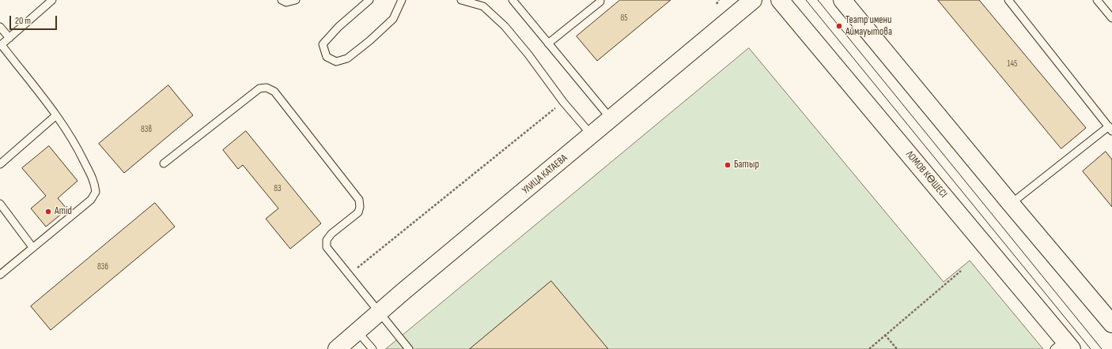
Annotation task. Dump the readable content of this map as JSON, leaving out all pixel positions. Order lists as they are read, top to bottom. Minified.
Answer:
{"streets":{"main road":["УЛИЦА КАТАЕВА","ЛОМОВ КӨШЕСІ"]},"places":["Театр имени Аймауытова","Батыр","Amid"],"house_numbers":["85","145","83в","83","83б"],"scale_bar":"20 m"}
